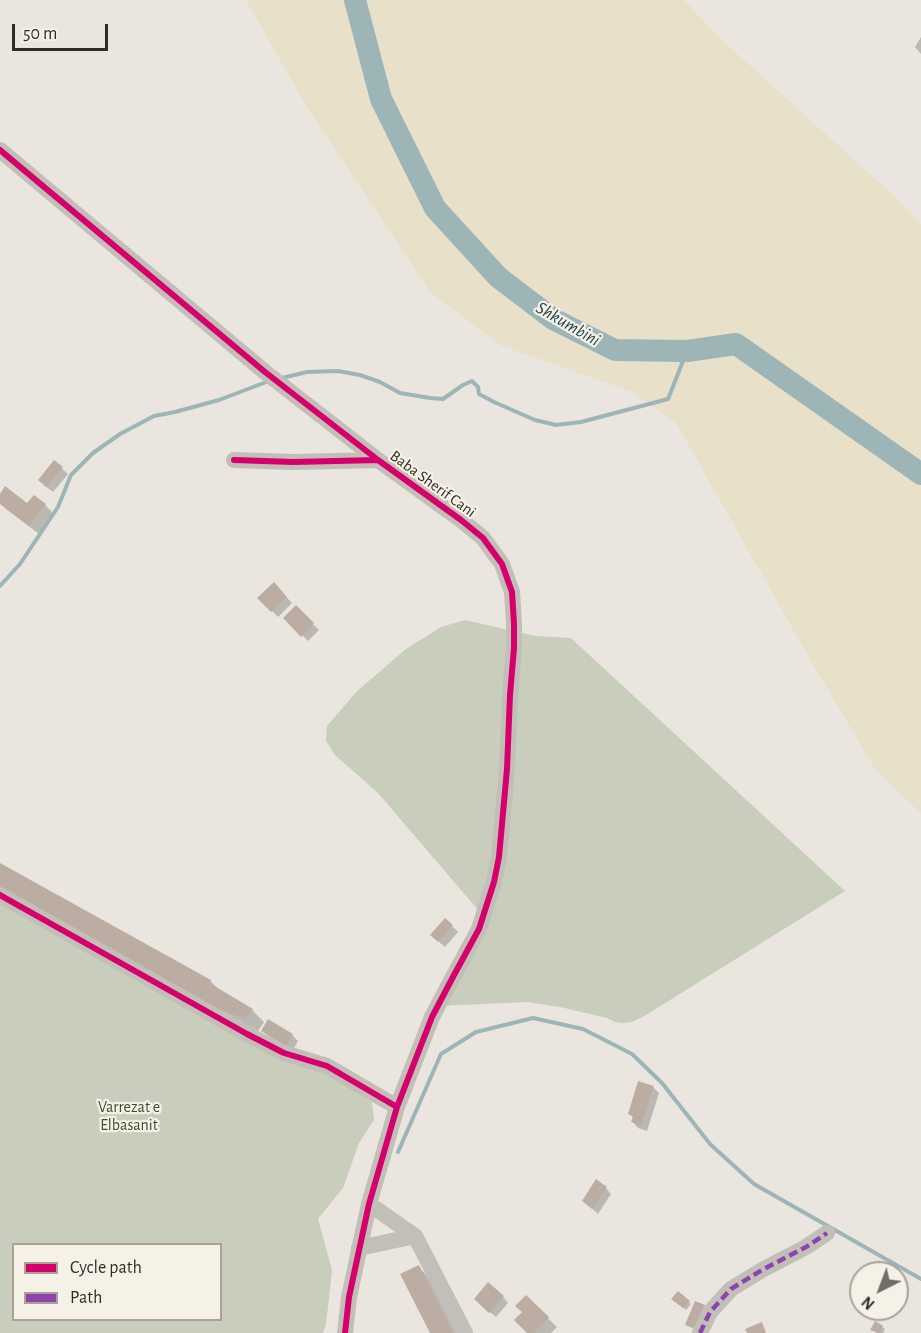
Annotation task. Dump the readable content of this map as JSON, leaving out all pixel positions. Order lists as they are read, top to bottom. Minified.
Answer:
{"streets":{"street":["Baba Sherif Cani"]},"water":["Shkumbini"],"parks":["Varrezat e Elbasanit"],"legend":["Cycle path","Path"],"scale_bar":"50 m","north":"bottom left"}
